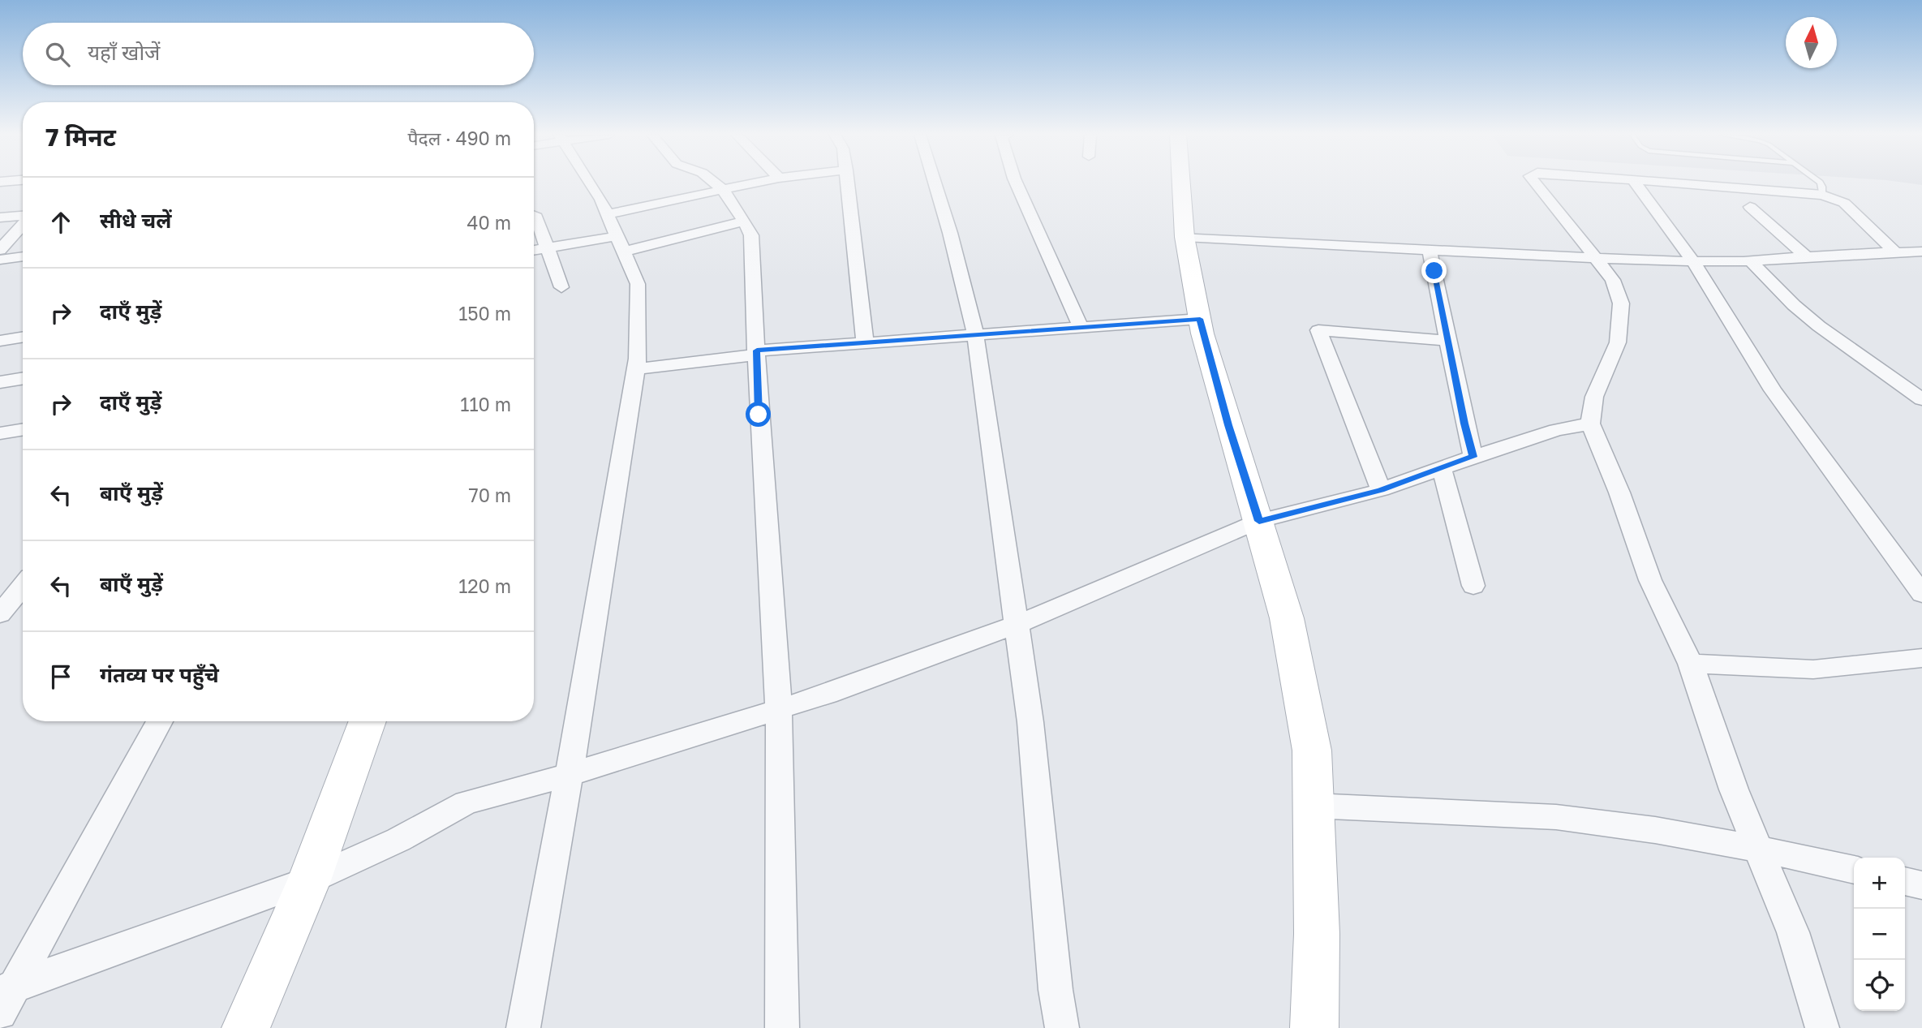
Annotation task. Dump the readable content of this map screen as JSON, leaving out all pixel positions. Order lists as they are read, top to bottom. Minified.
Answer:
{"north":"top","page":{"search":"यहाँ खोजें","heading":["7 मिनट","पैदल · 490 m"],"list":[["सीधे चलें","40 m"],["दाएँ मुड़ें","150 m"],["दाएँ मुड़ें","110 m"],["बाएँ मुड़ें","70 m"],["बाएँ मुड़ें","120 m"],"गंतव्य पर पहुँचे"],"map_buttons":["+","−"]}}
